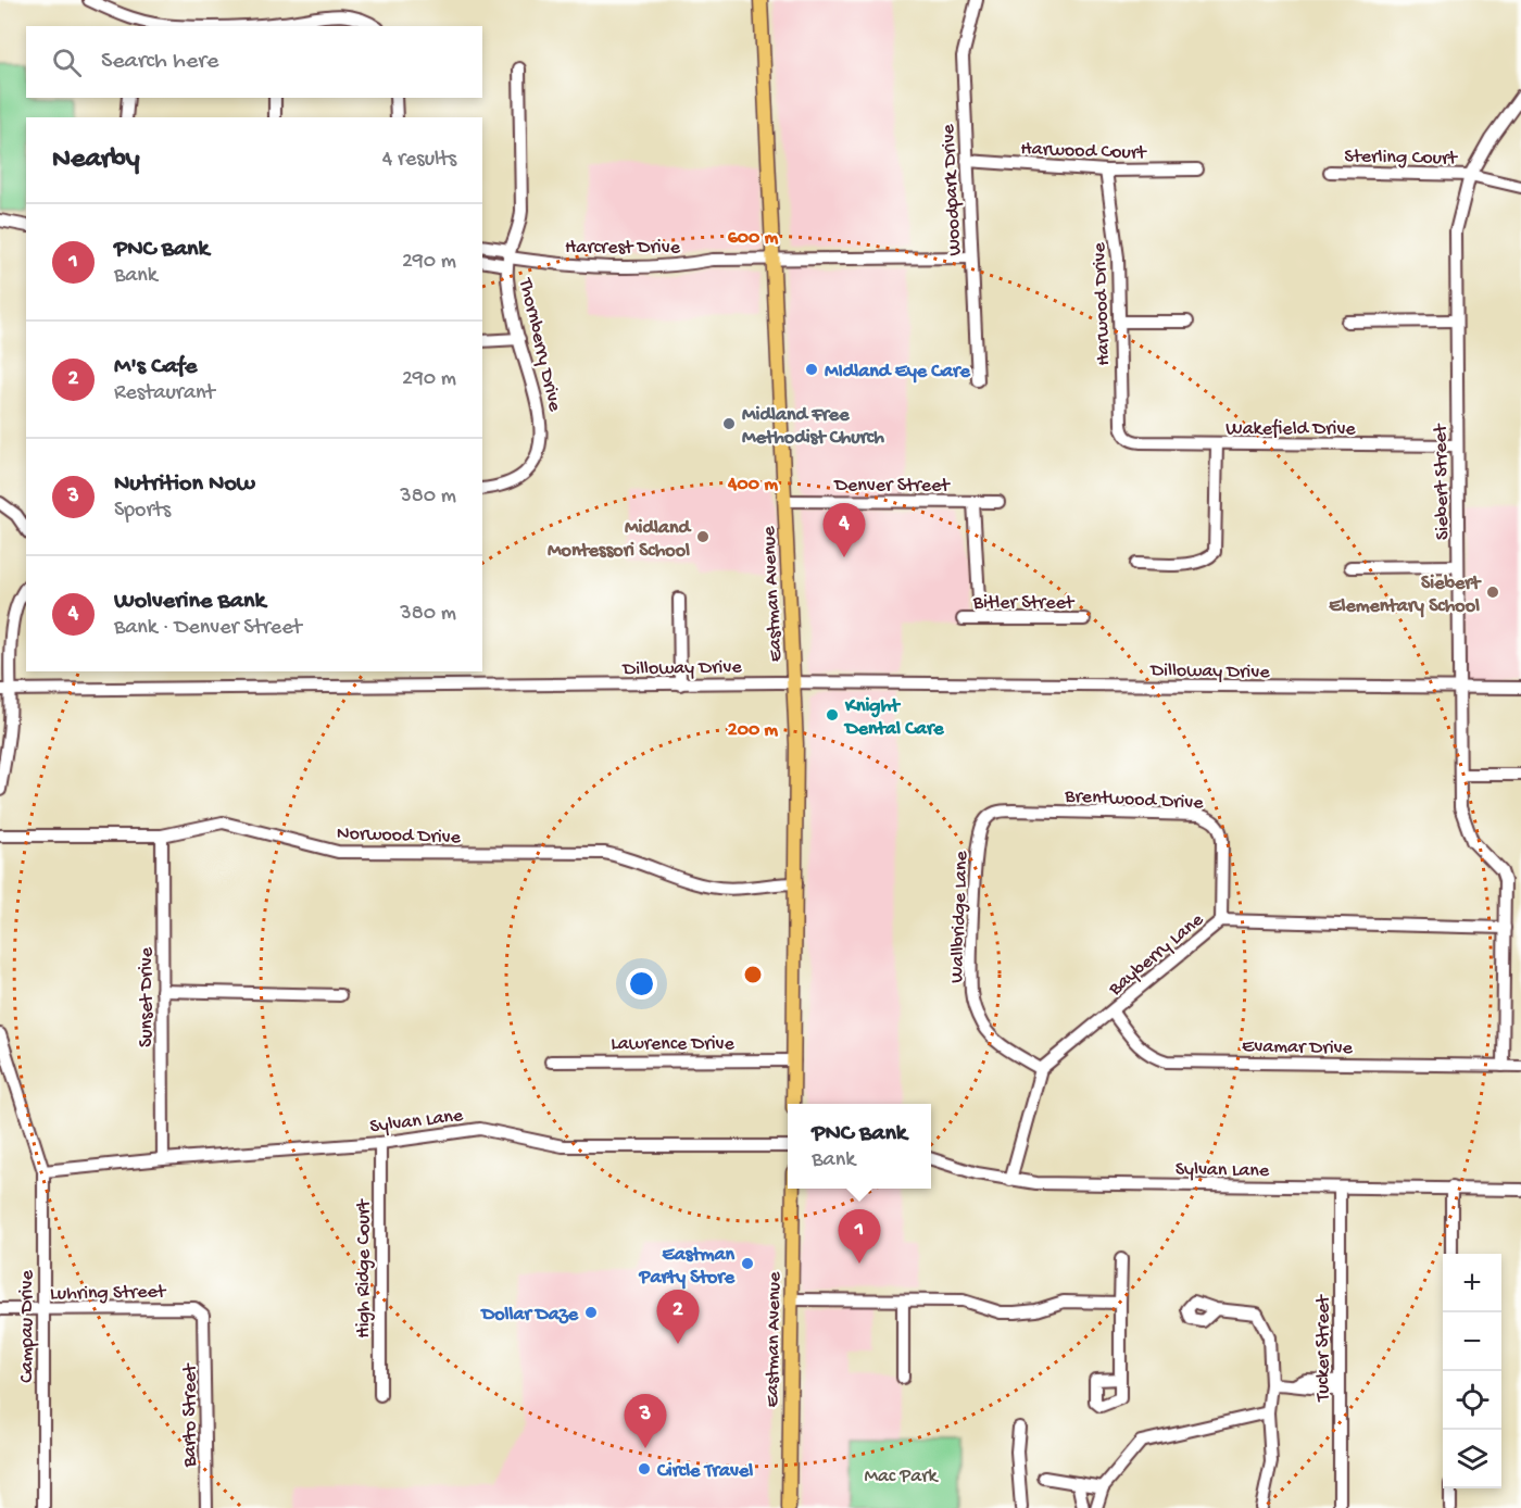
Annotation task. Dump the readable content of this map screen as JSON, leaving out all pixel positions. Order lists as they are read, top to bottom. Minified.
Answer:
{"streets":{"main road":["Eastman Avenue"],"street":["Harwood Court","Sterling Court","Woodpark Drive","Harcrest Drive","Harwood Drive","Thornberry Drive","Wakefield Drive","Siebert Street","Denver Street","Bitler Street","Dilloway Drive","Brentwood Drive","Norwood Drive","Wallbridge Lane","Bayberry Lane","Sunset Drive","Lawrence Drive","Evamar Drive","Sylvan Lane","High Ridge Court","Luhring Street","Campau Drive","Tucker Street","Barto Street"]},"crossings":[["Harwood Court","Woodpark Drive"],["Harwood Court","Harwood Drive"],["Sterling Court","Siebert Street"],["Woodpark Drive","Harcrest Drive"],["Harcrest Drive","Thornberry Drive"],["Harcrest Drive","Eastman Avenue"],["Harwood Drive","Wakefield Drive"],["Wakefield Drive","Siebert Street"],["Siebert Street","Dilloway Drive"],["Siebert Street","Bayberry Lane"],["Siebert Street","Evamar Drive"],["Denver Street","Eastman Avenue"],["Eastman Avenue","Dilloway Drive"],["Eastman Avenue","Norwood Drive"],["Eastman Avenue","Lawrence Drive"],["Brentwood Drive","Wallbridge Lane"],["Brentwood Drive","Bayberry Lane"],["Norwood Drive","Sunset Drive"],["Wallbridge Lane","Bayberry Lane"],["Bayberry Lane","Evamar Drive"],["Sunset Drive","Sylvan Lane"],["Sylvan Lane","High Ridge Court"],["Sylvan Lane","Campau Drive"],["Sylvan Lane","Tucker Street"],["Luhring Street","Campau Drive"],["Luhring Street","Barto Street"]],"parks":["Mac Park"],"places":["MIdland Eye Care","Midland Free Methodist Church","Midland Montessori School","Siebert Elementary School","Knight Dental Care","Eastman Party Store","Dollar Daze","Circle Travel"],"page":{"search":"Search here","heading":["Nearby","4 results"],"list":[{"mark":"1","name":"PNC Bank","note":"Bank","value":"290 m"},{"mark":"2","name":"M's Cafe","note":"Restaurant","value":"290 m"},{"mark":"3","name":"Nutrition Now","note":"Sports","value":"380 m"},{"mark":"4","name":"Wolverine Bank","note":"Bank · Denver Street","value":"380 m"}],"pins":["4","1","2","3"],"popup":["PNC Bank","Bank"],"map_buttons":["+","−"]},"rings":["600 m","400 m","200 m"]}
